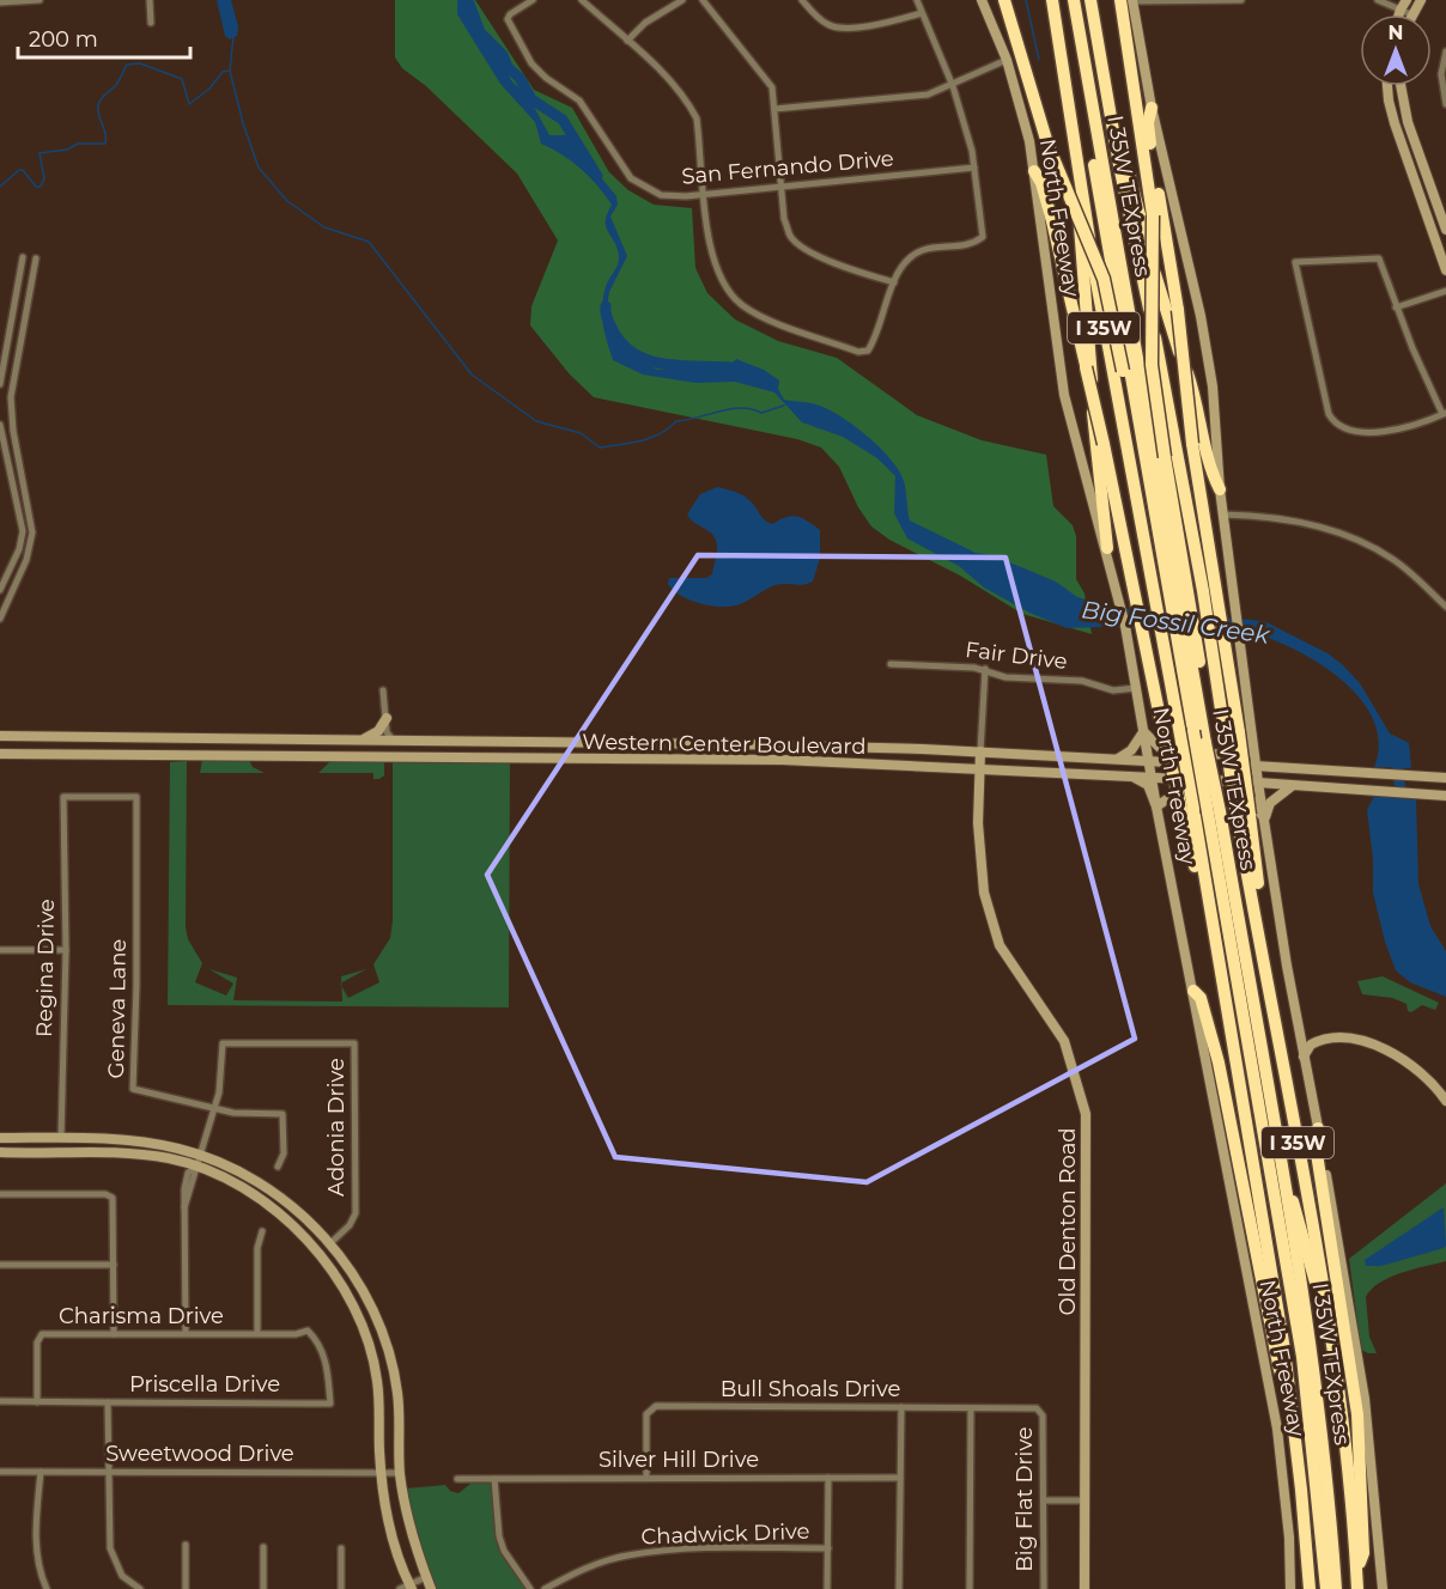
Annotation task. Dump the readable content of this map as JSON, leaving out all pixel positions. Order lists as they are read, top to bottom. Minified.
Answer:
{"streets":{"highway":["I 35W TEXpress","North Freeway","I 35W"],"main road":["Western Center Boulevard","Old Denton Road"],"street":["San Fernando Drive","Fair Drive","Regina Drive","Geneva Lane","Adonia Drive","Charisma Drive","Priscella Drive","Bull Shoals Drive","Sweetwood Drive","Silver Hill Drive","Big Flat Drive","Chadwick Drive"]},"crossings":[["I 35W TEXpress","North Freeway"],["North Freeway","Fair Drive"],["North Freeway","Western Center Boulevard"],["Western Center Boulevard","Old Denton Road"],["Regina Drive","Geneva Lane"],["Geneva Lane","Adonia Drive"],["Charisma Drive","Priscella Drive"],["Bull Shoals Drive","Silver Hill Drive"],["Bull Shoals Drive","Big Flat Drive"]],"water":["Big Fossil Creek"],"scale_bar":"200 m","north":"top"}
